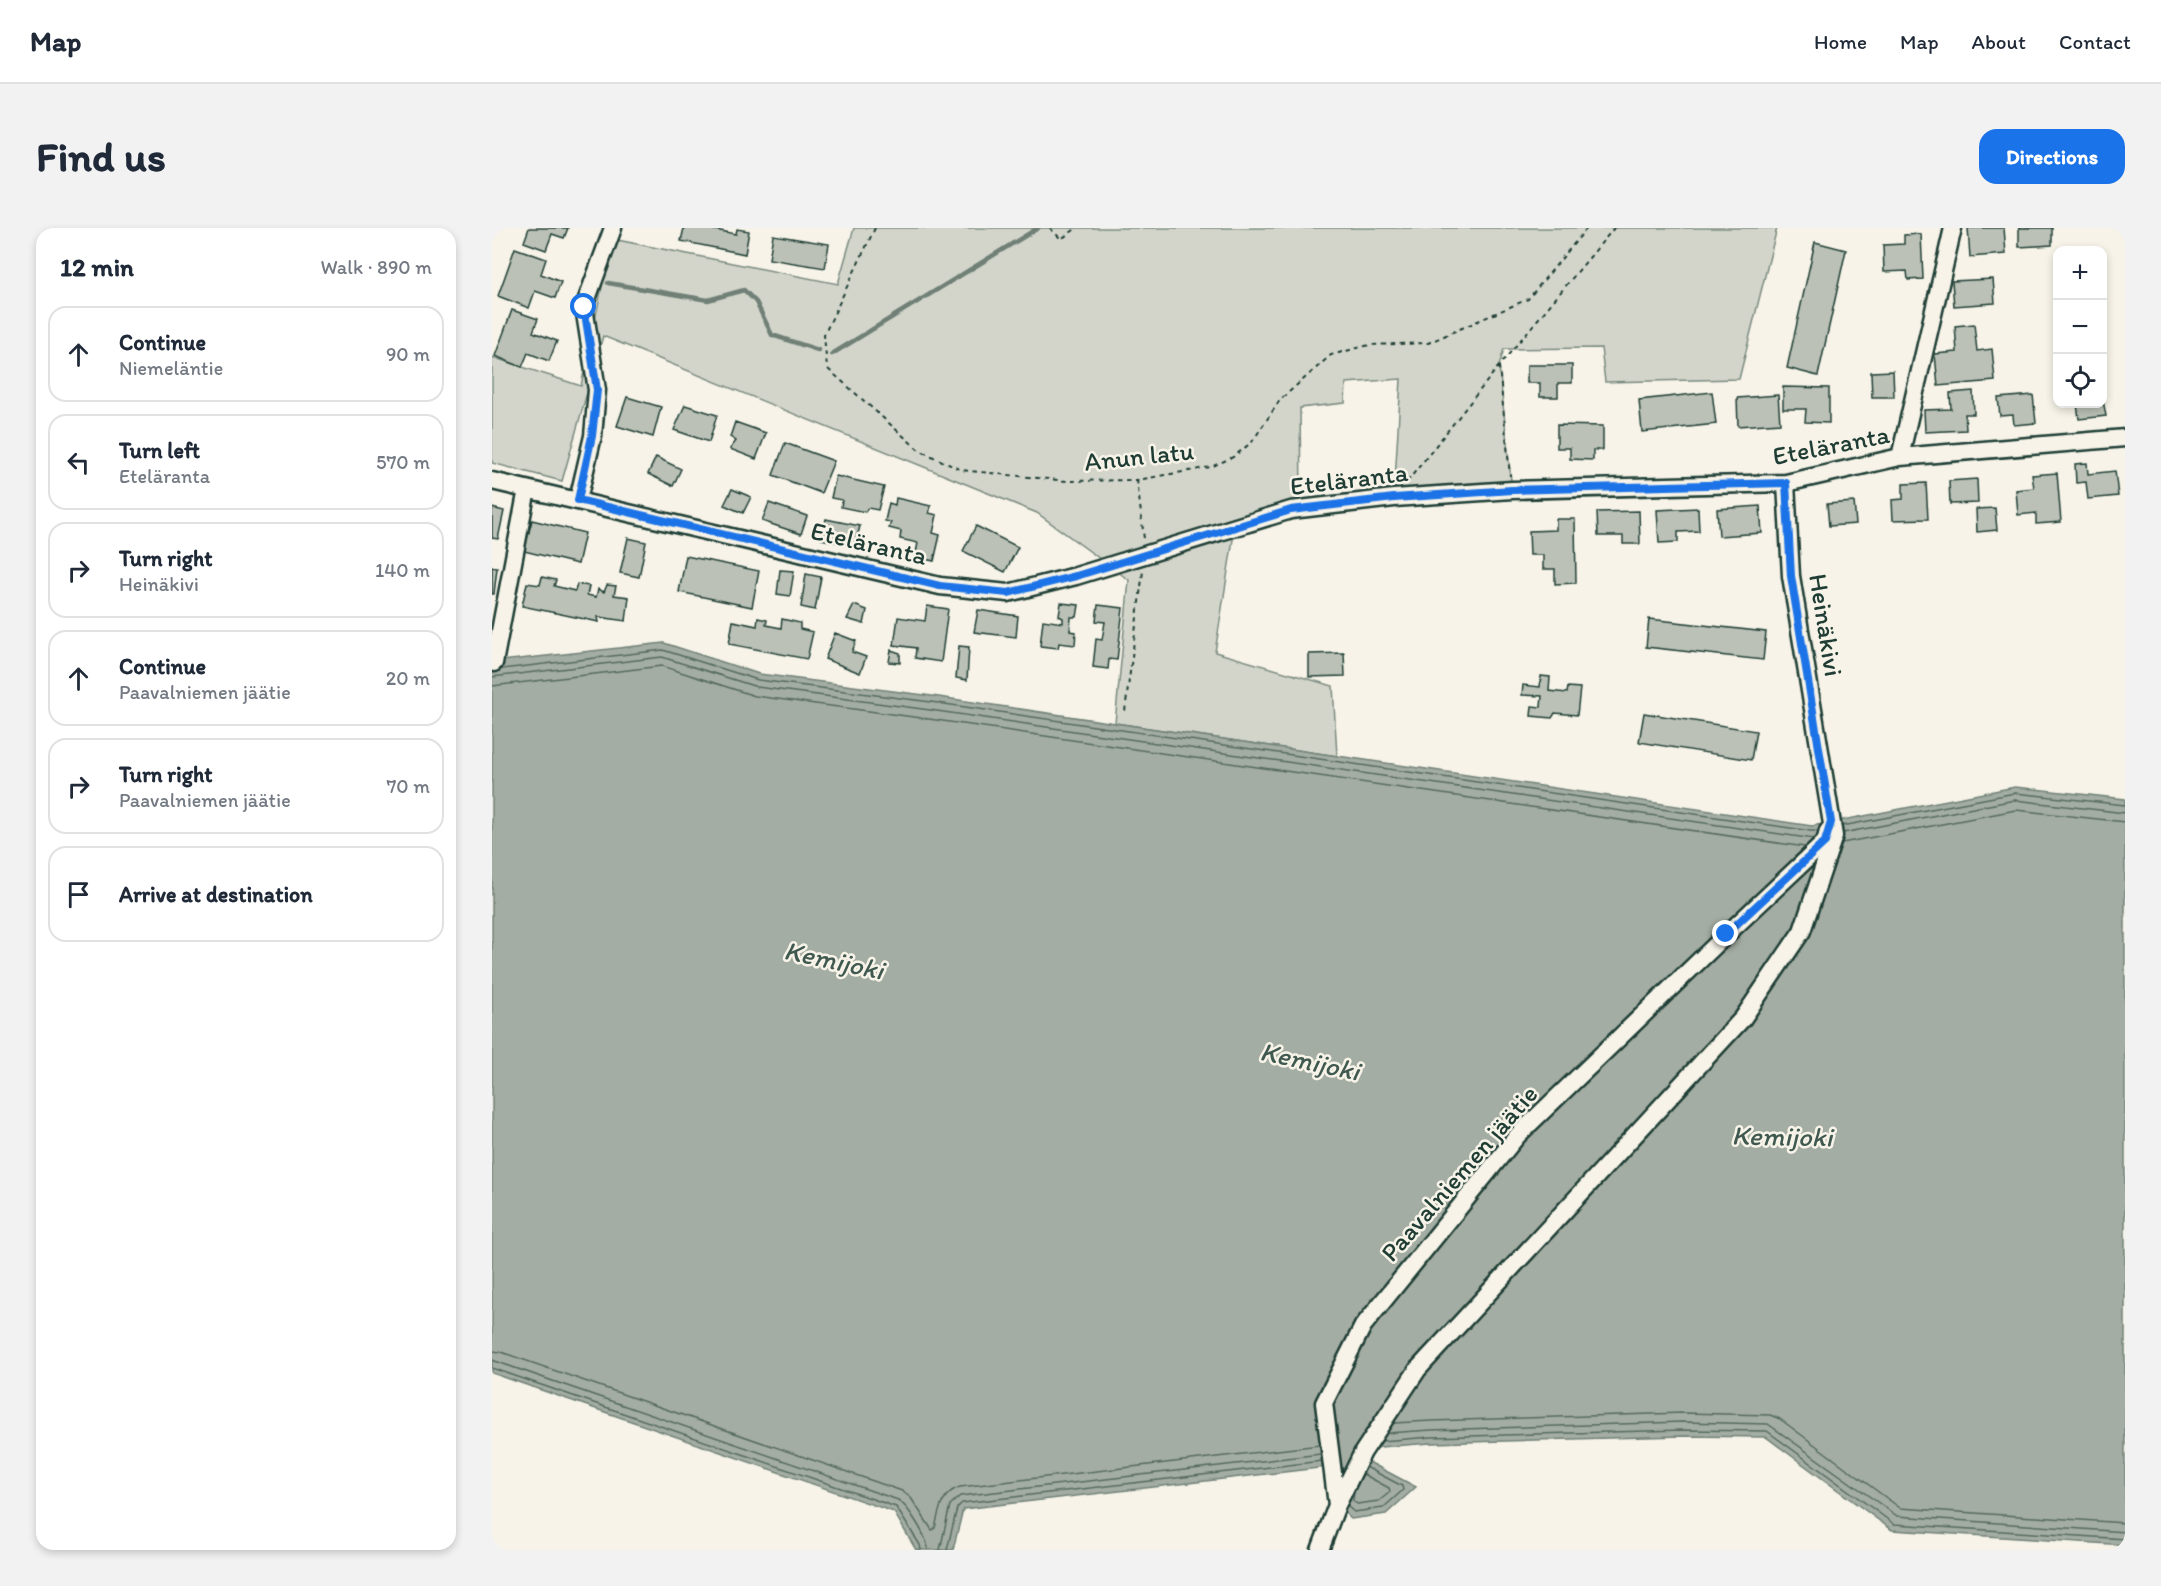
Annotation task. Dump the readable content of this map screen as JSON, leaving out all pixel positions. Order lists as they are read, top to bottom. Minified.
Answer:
{"streets":{"street":["Eteläranta","Heinäkivi","Paavalniemen jäätie"],"path":["Anun latu"]},"crossings":[["Eteläranta","Heinäkivi"],["Heinäkivi","Paavalniemen jäätie"]],"water":["Kemijoki"],"page":{"header":"Map","nav":["Home","Map","About","Contact"],"buttons":"Directions","title":"Find us","heading":["12 min","Walk · 890 m"],"map_buttons":["+","−"],"list":[["Continue","Niemeläntie","90 m"],["Turn left","Eteläranta","570 m"],["Turn right","Heinäkivi","140 m"],["Continue","Paavalniemen jäätie","20 m"],["Turn right","Paavalniemen jäätie","70 m"],"Arrive at destination"]}}
